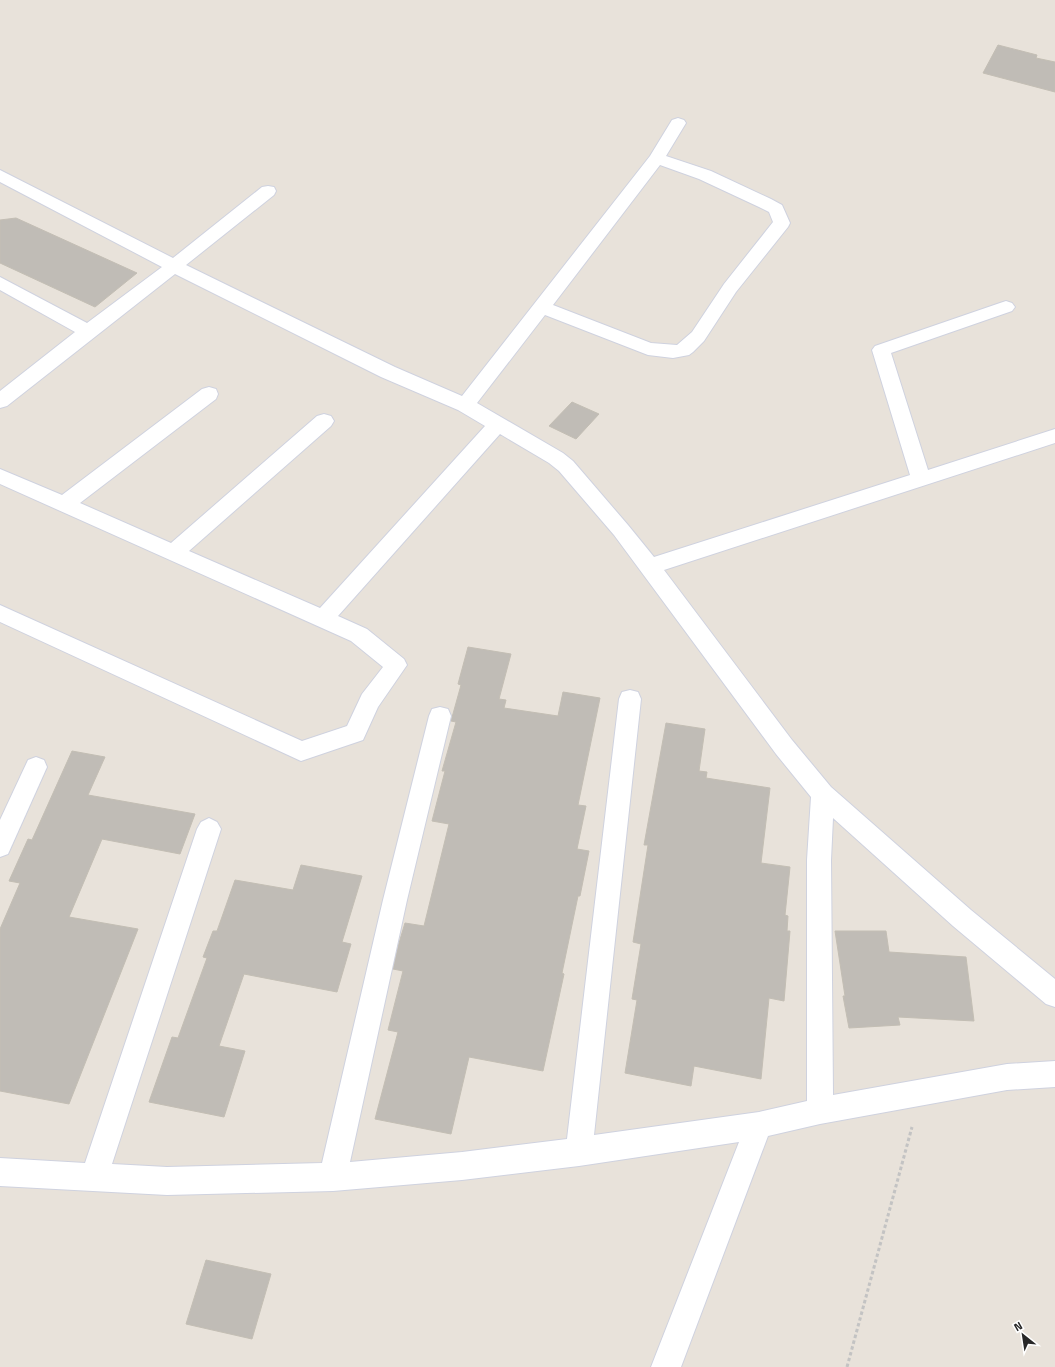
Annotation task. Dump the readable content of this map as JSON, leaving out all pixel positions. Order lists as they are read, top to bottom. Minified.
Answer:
{"north":"top left"}
